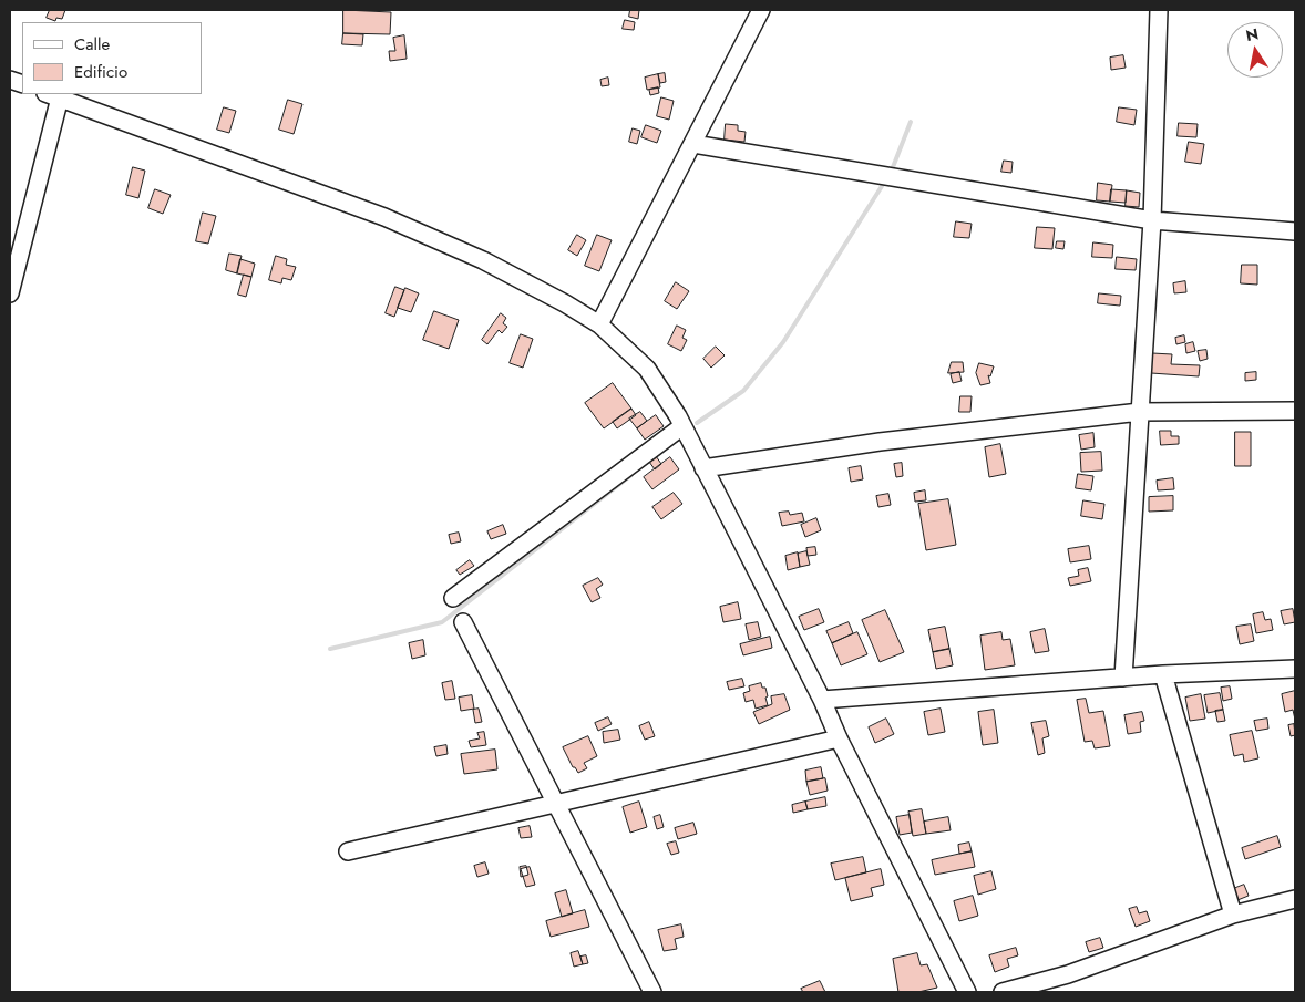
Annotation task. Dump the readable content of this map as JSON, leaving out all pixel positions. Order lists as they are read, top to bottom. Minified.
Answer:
{"legend":["Calle","Edificio"],"north":"top"}
